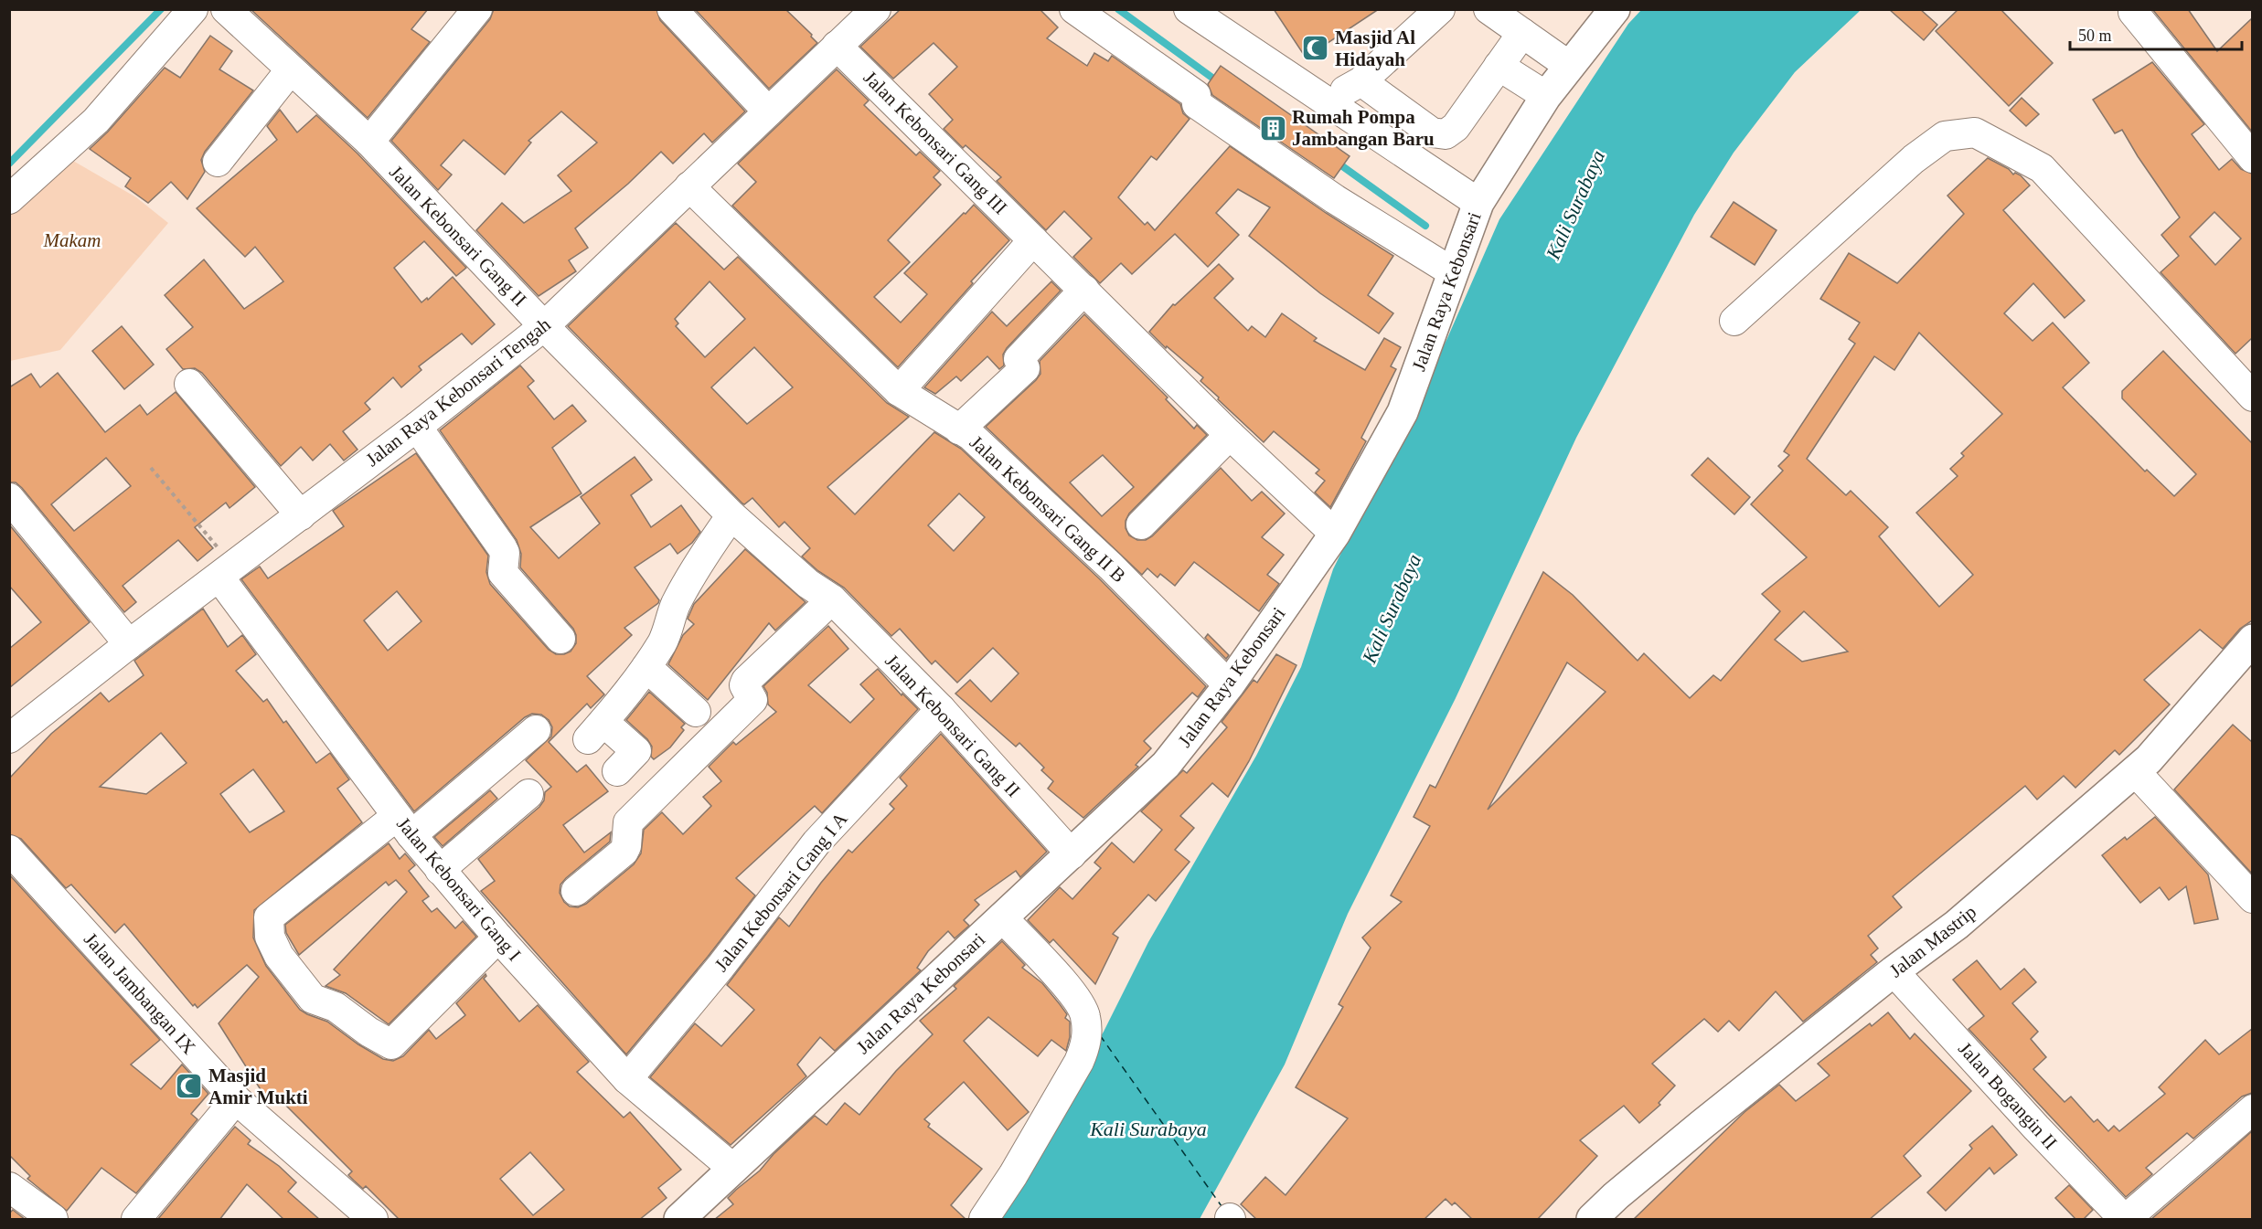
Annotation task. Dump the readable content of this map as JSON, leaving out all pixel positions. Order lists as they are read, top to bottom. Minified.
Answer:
{"streets":{"main road":["Jalan Raya Kebonsari","Jalan Mastrip"],"street":["Jalan Kebonsari Gang III","Jalan Kebonsari Gang II","Jalan Raya Kebonsari Tengah","Jalan Kebonsari Gang II B","Jalan Kebonsari Gang I","Jalan Kebonsari Gang I A","Jalan Jambangan IX","Jalan Bogangin II"]},"crossings":[["Jalan Kebonsari Gang III","Jalan Raya Kebonsari"],["Jalan Kebonsari Gang III","Jalan Raya Kebonsari Tengah"],["Jalan Kebonsari Gang II","Jalan Raya Kebonsari"],["Jalan Kebonsari Gang II","Jalan Raya Kebonsari Tengah"],["Jalan Kebonsari Gang II","Jalan Kebonsari Gang I A"],["Jalan Raya Kebonsari","Jalan Kebonsari Gang II B"],["Jalan Raya Kebonsari","Jalan Kebonsari Gang I"],["Jalan Raya Kebonsari Tengah","Jalan Kebonsari Gang II B"],["Jalan Raya Kebonsari Tengah","Jalan Kebonsari Gang I"],["Jalan Kebonsari Gang I","Jalan Kebonsari Gang I A"],["Jalan Mastrip","Jalan Bogangin II"]],"water":["Kali Surabaya"],"parks":["Makam"],"places":{"mosque":["Masjid Al Hidayah","Masjid Amir Mukti"],"building":["Rumah Pompa Jambangan Baru"]},"scale_bar":"50 m"}
